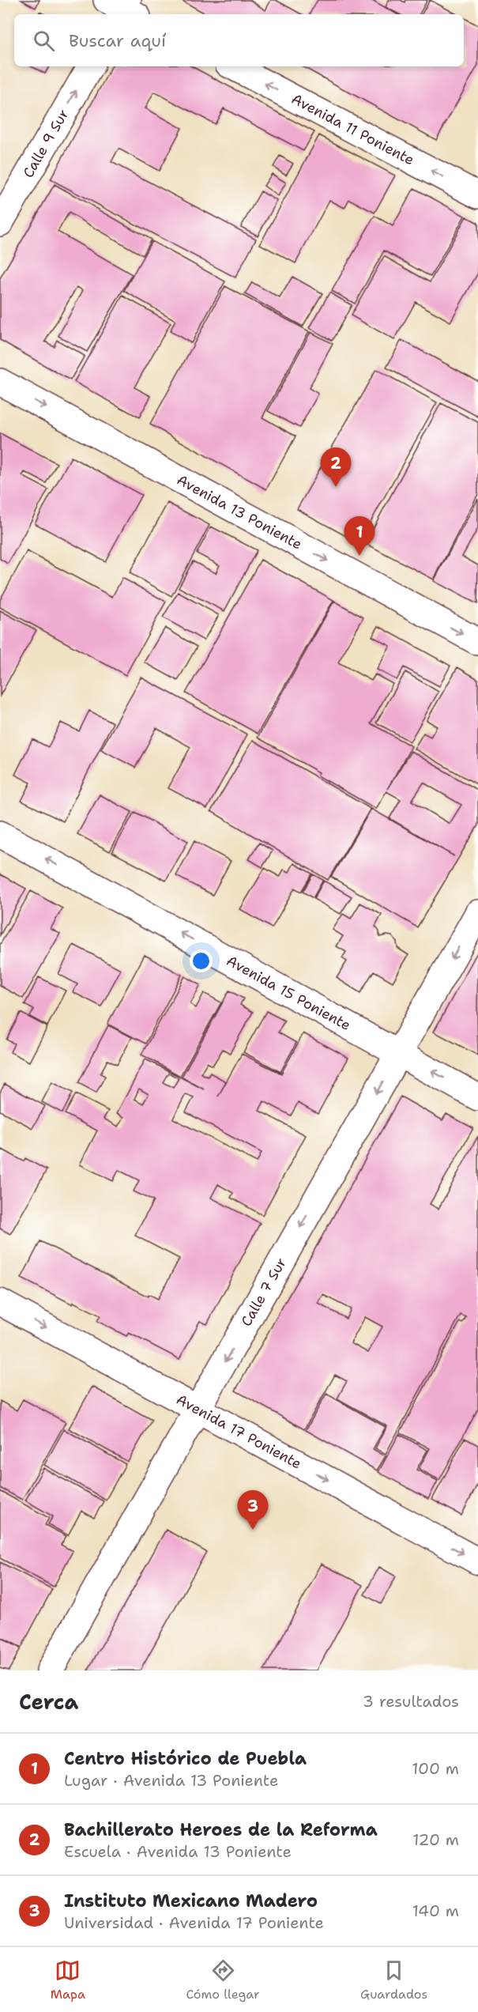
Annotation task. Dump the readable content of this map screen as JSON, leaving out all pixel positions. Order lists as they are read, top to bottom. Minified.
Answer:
{"streets":{"street":["Avenida 11 Poniente","Calle 9 Sur","Avenida 13 Poniente","Avenida 15 Poniente","Calle 7 Sur","Avenida 17 Poniente"]},"crossings":[["Avenida 15 Poniente","Calle 7 Sur"],["Calle 7 Sur","Avenida 17 Poniente"]],"one_way":["Avenida 11 Poniente","Calle 9 Sur","Avenida 13 Poniente","Avenida 15 Poniente","Calle 7 Sur","Avenida 17 Poniente"],"page":{"search":"Buscar aquí","pins":["2","1","3"],"heading":["Cerca","3 resultados"],"list":[{"mark":"1","name":"Centro Histórico de Puebla","note":"Lugar · Avenida 13 Poniente","value":"100 m"},{"mark":"2","name":"Bachillerato Heroes de la Reforma","note":"Escuela · Avenida 13 Poniente","value":"120 m"},{"mark":"3","name":"Instituto Mexicano Madero","note":"Universidad · Avenida 17 Poniente","value":"140 m"}],"nav":["Mapa","Cómo llegar","Guardados"]}}
